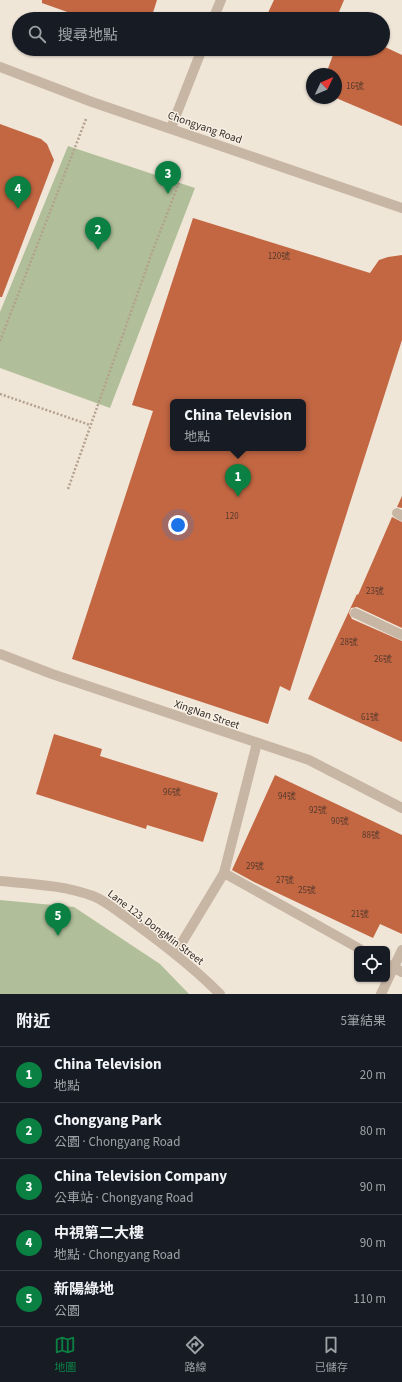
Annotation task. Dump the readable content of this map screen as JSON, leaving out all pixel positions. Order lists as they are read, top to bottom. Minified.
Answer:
{"streets":{"street":["Chongyang Road","XingNan Street","Lane 123, DongMin Street"]},"house_numbers":["16號","120號","120","23號","28號","26號","61號","96號","94號","92號","90號","88號","29號","27號","25號","21號"],"north":"top right","page":{"search":"搜尋地點","pins":["3","4","2","1","5"],"popup":["China Television","地點"],"heading":["附近","5筆結果"],"list":[{"mark":"1","name":"China Television","note":"地點","value":"20 m"},{"mark":"2","name":"Chongyang Park","note":"公園 · Chongyang Road","value":"80 m"},{"mark":"3","name":"China Television Company","note":"公車站 · Chongyang Road","value":"90 m"},{"mark":"4","name":"中視第二大樓","note":"地點 · Chongyang Road","value":"90 m"},{"mark":"5","name":"新陽綠地","note":"公園","value":"110 m"}],"nav":["地圖","路線","已儲存"]}}
